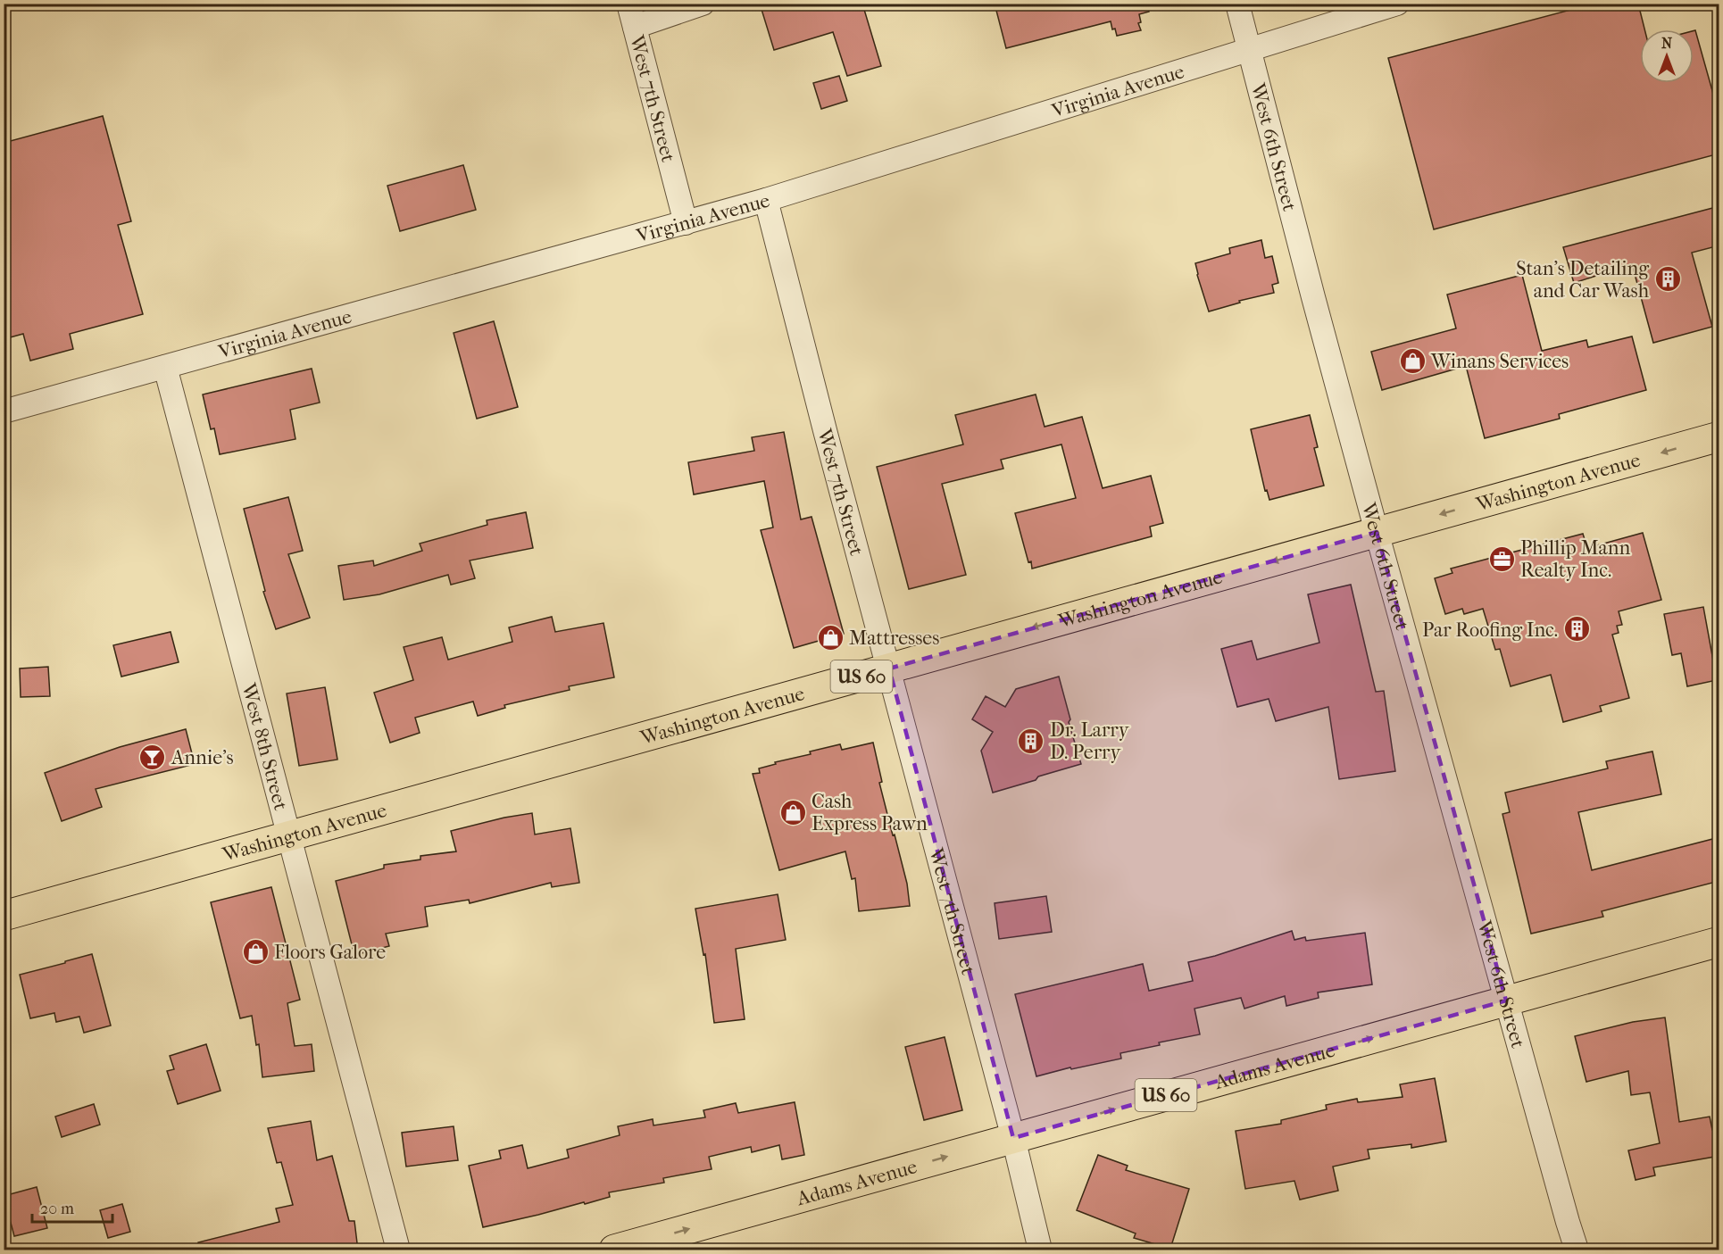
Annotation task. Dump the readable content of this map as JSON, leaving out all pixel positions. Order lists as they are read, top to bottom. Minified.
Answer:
{"streets":{"main road":["Washington Avenue","US 60","Adams Avenue"],"street":["Virginia Avenue","West 7th Street","West 6th Street","West 8th Street"]},"crossings":[["Virginia Avenue","West 7th Street"],["Virginia Avenue","West 6th Street"],["Virginia Avenue","West 8th Street"],["West 7th Street","Washington Avenue"],["West 7th Street","Adams Avenue"],["West 6th Street","Washington Avenue"],["West 6th Street","Adams Avenue"],["Washington Avenue","West 8th Street"]],"one_way":["Washington Avenue","Adams Avenue"],"places":{"building":["Stan's Detailing and Car Wash","Par Roofing Inc.","Dr. Larry D. Perry"],"shop":["Winans Services","Mattresses","Cash Express Pawn","Floors Galore"],"office":["Phillip Mann Realty Inc."],"bar":["Annie's"]},"scale_bar":"20 m","north":"top"}
